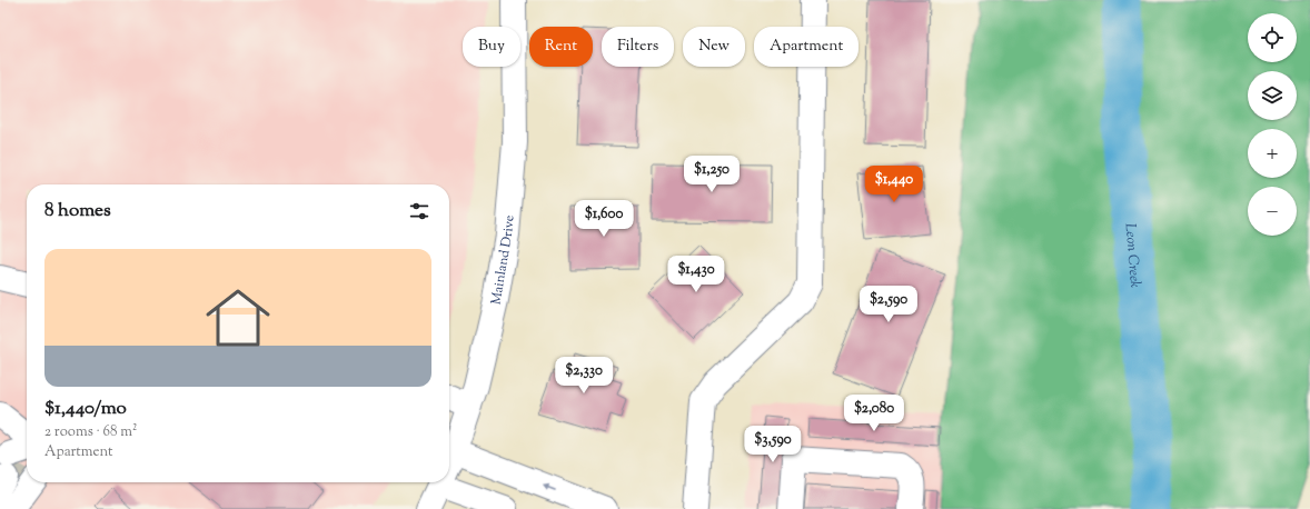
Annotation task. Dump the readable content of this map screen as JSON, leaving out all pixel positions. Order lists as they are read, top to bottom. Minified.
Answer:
{"streets":{"street":["Mainland Drive"]},"water":["Leon Creek"],"page":{"map_buttons":["+","−"],"chip":["Buy","Rent","Filters","New","Apartment"],"price":["$1,250","$1,440","$1,600","$1,430","$2,590","$2,330","$2,080","$3,590"],"heading":"8 homes","list":[{"name":"$1,440/mo","note":"2 rooms · 68 m² · Apartment"}]}}
